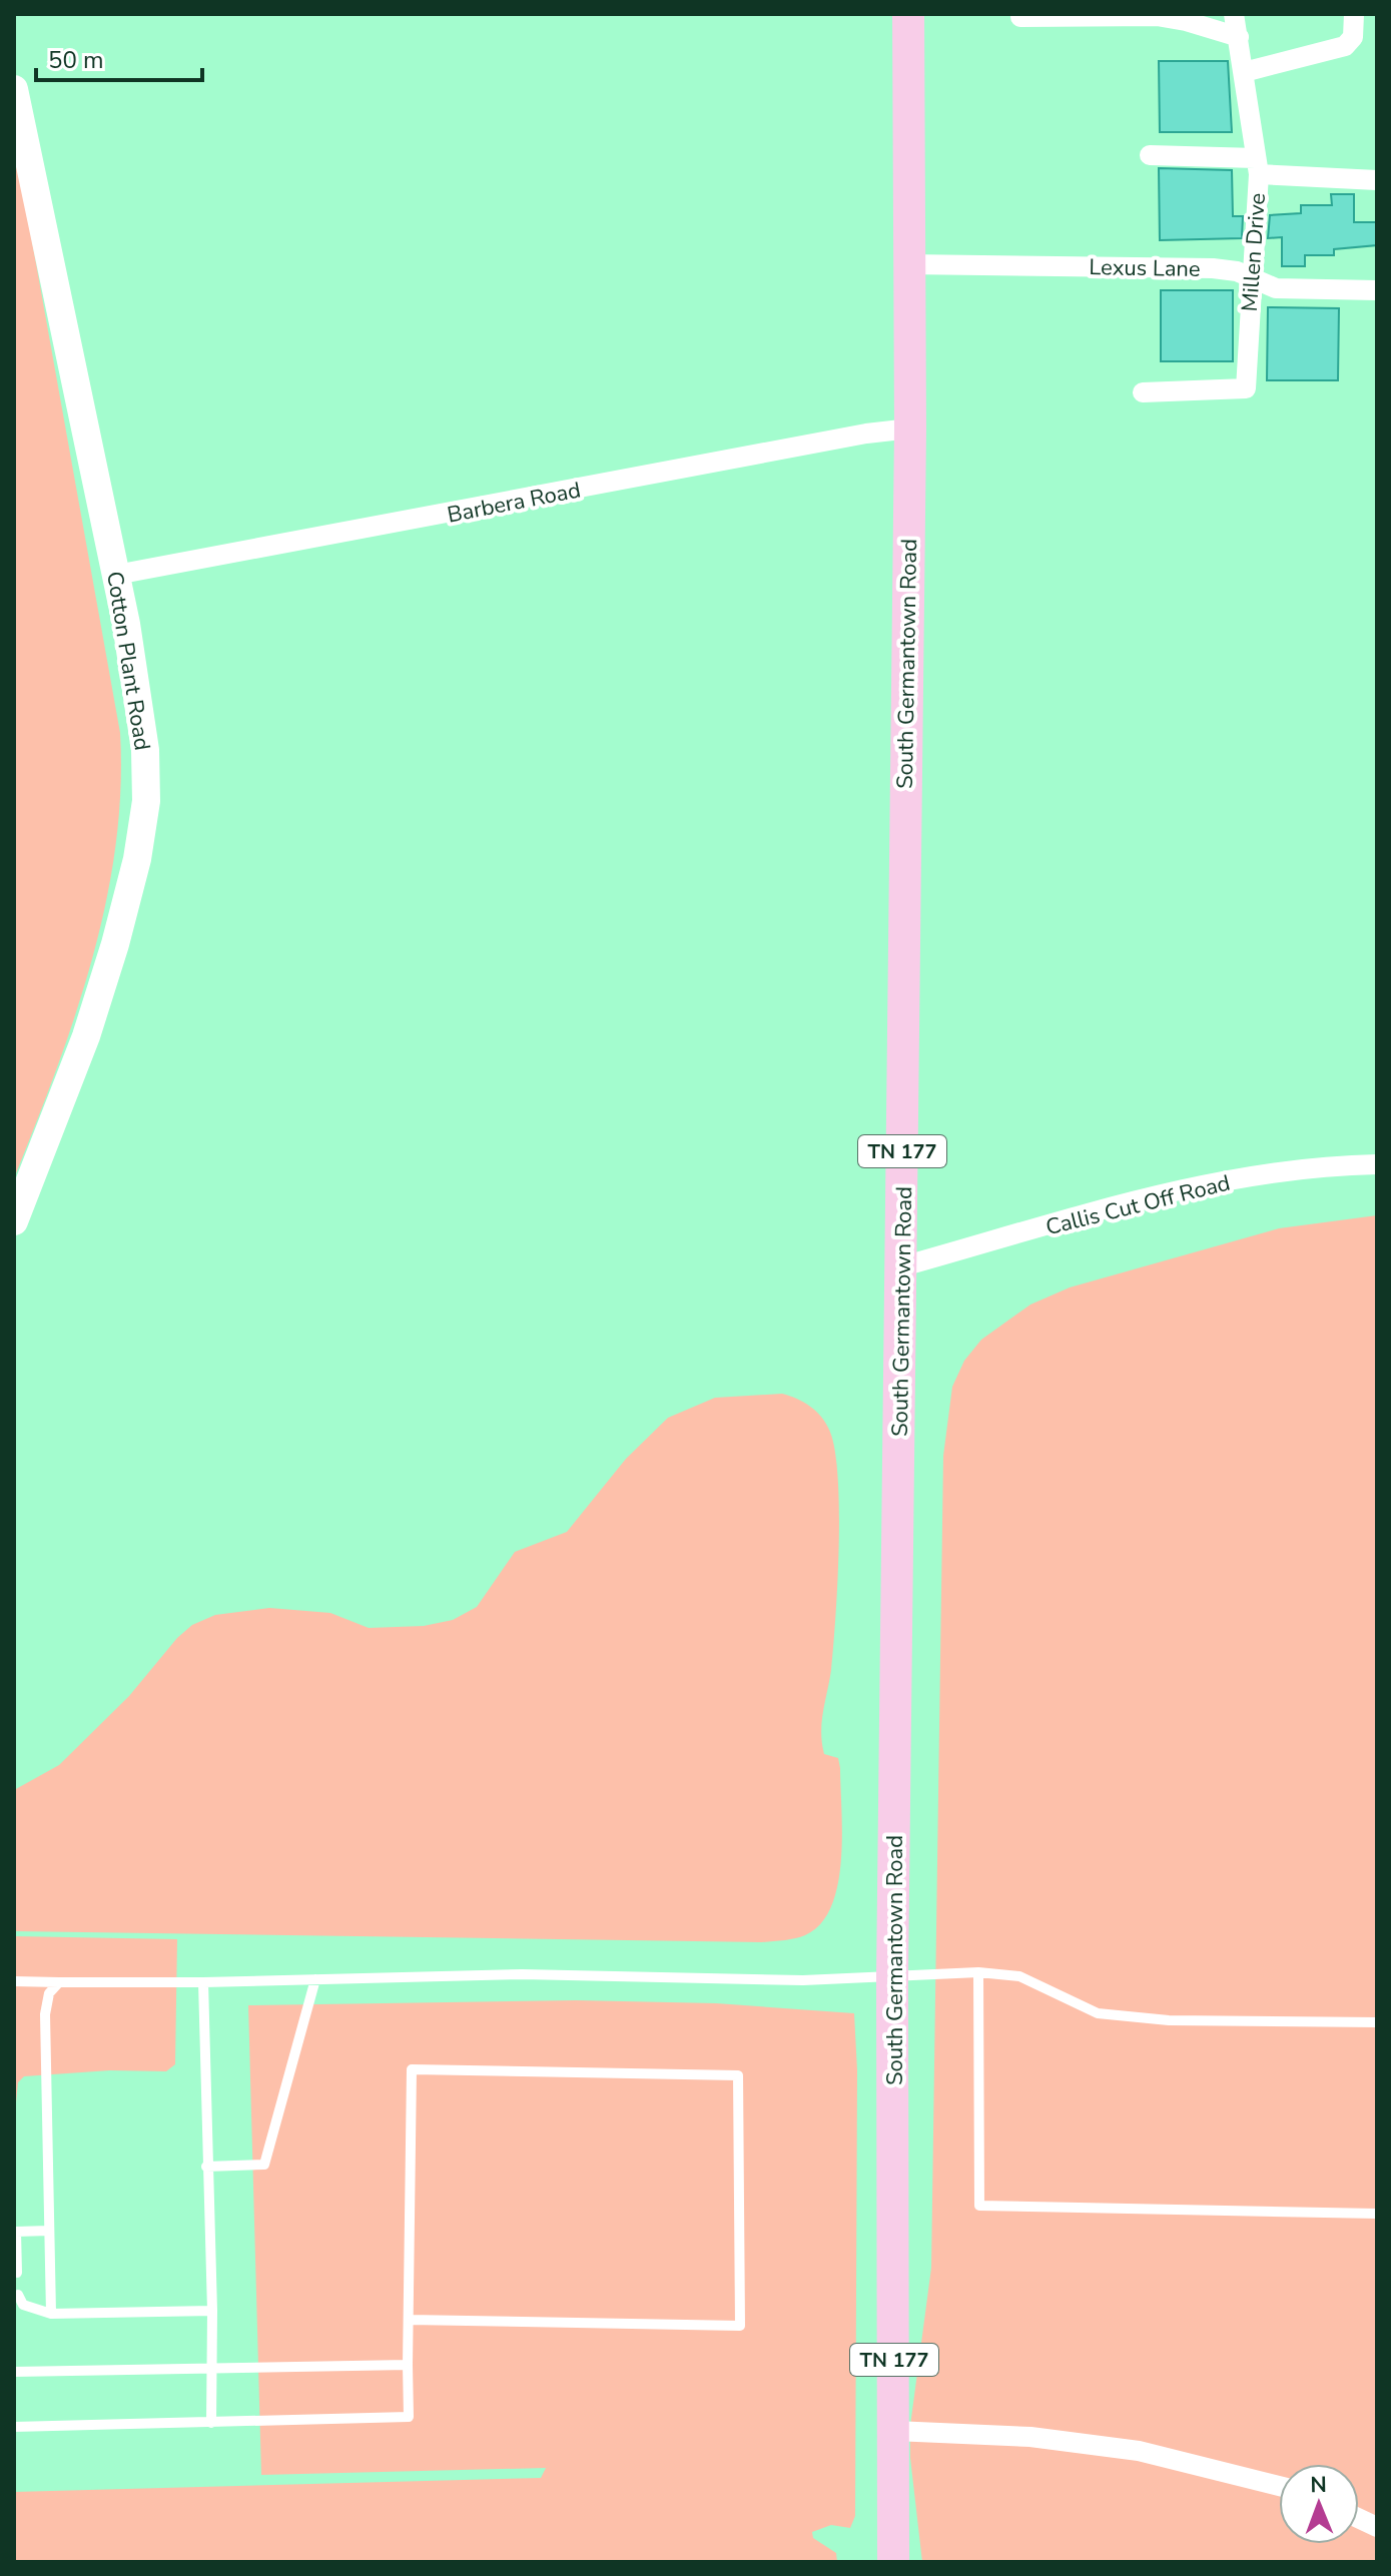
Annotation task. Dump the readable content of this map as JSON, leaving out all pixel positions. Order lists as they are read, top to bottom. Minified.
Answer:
{"streets":{"main road":["South Germantown Road","TN 177"],"street":["Millen Drive","Lexus Lane","Barbera Road","Cotton Plant Road","Callis Cut Off Road"]},"crossings":[["Millen Drive","Lexus Lane"],["Lexus Lane","South Germantown Road"],["Barbera Road","Cotton Plant Road"],["Barbera Road","South Germantown Road"],["South Germantown Road","Callis Cut Off Road"]],"scale_bar":"50 m","north":"top"}
